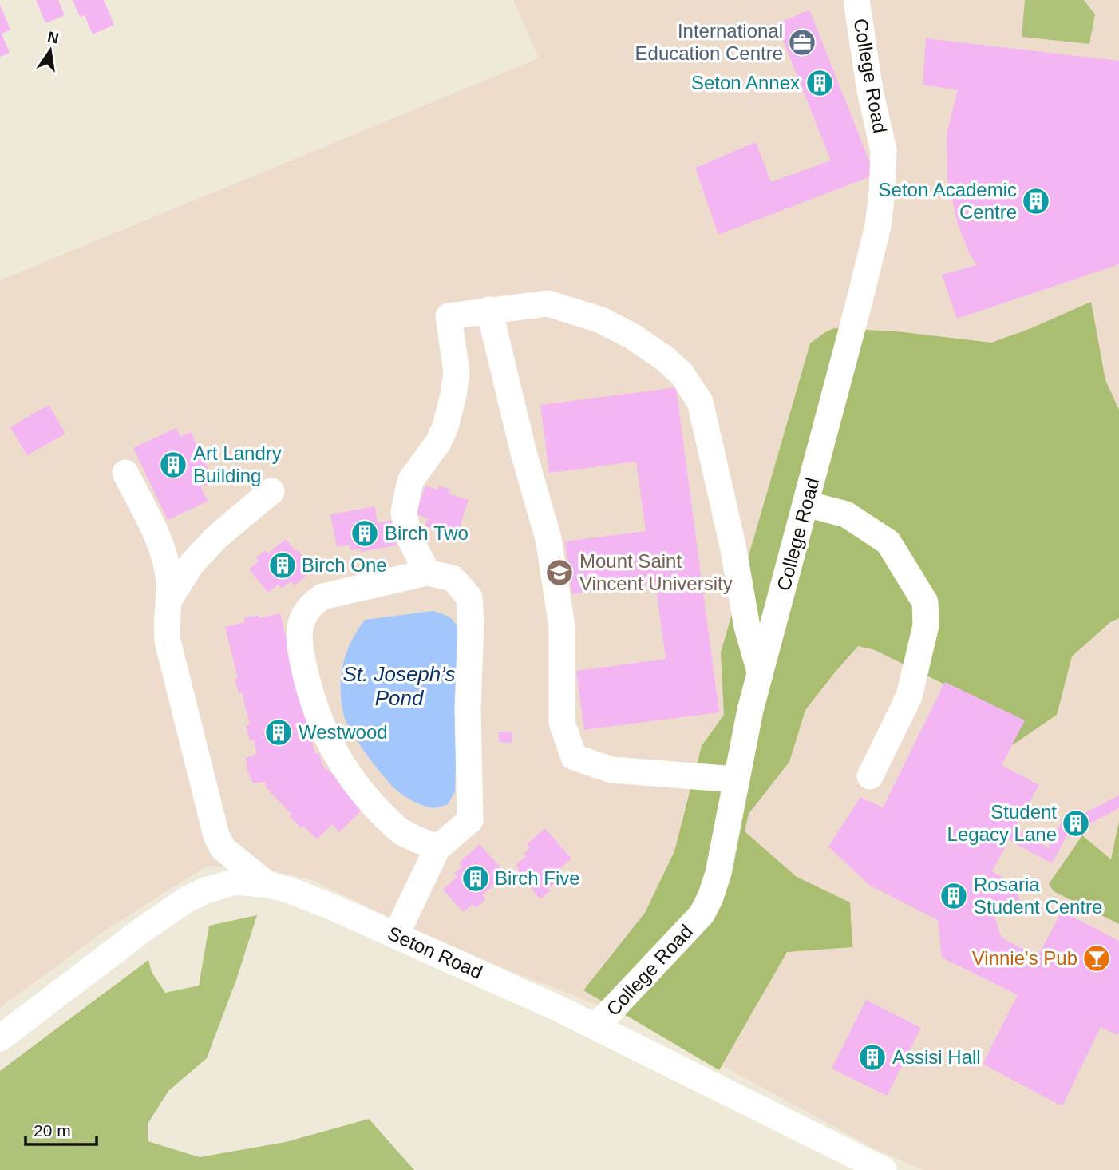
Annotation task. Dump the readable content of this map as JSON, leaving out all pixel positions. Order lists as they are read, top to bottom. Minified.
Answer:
{"streets":{"street":["College Road","Seton Road"]},"crossings":[["College Road","Seton Road"]],"water":["St. Joseph’s Pond"],"places":{"office":["International Education Centre"],"building":["Seton Annex","Seton Academic Centre","Art Landry Building","Birch Two","Birch One","Westwood","Student Legacy Lane","Birch Five","Rosaria Student Centre","Assisi Hall"],"school or university":["Mount Saint Vincent University"],"bar":["Vinnie's Pub"]},"scale_bar":"20 m","north":"top"}
